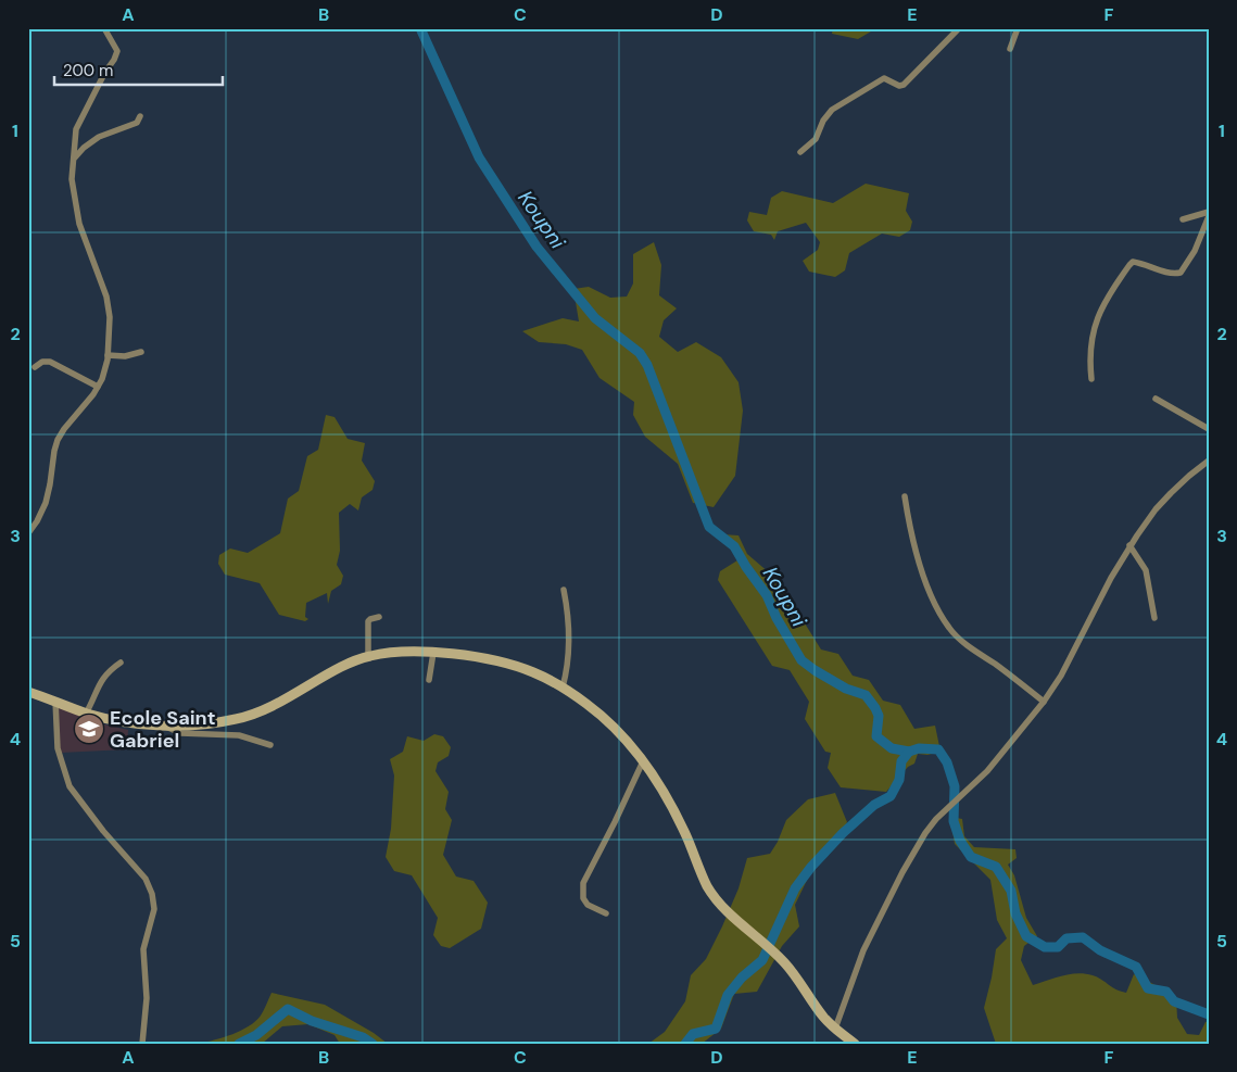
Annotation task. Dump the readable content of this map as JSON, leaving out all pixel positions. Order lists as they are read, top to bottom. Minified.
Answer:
{"water":["Koupni"],"places":{"school or university":["Ecole Saint Gabriel"]},"scale_bar":"200 m","grid":{"columns":["A","B","C","D","E","F"],"rows":["1","2","3","4","5"]}}
